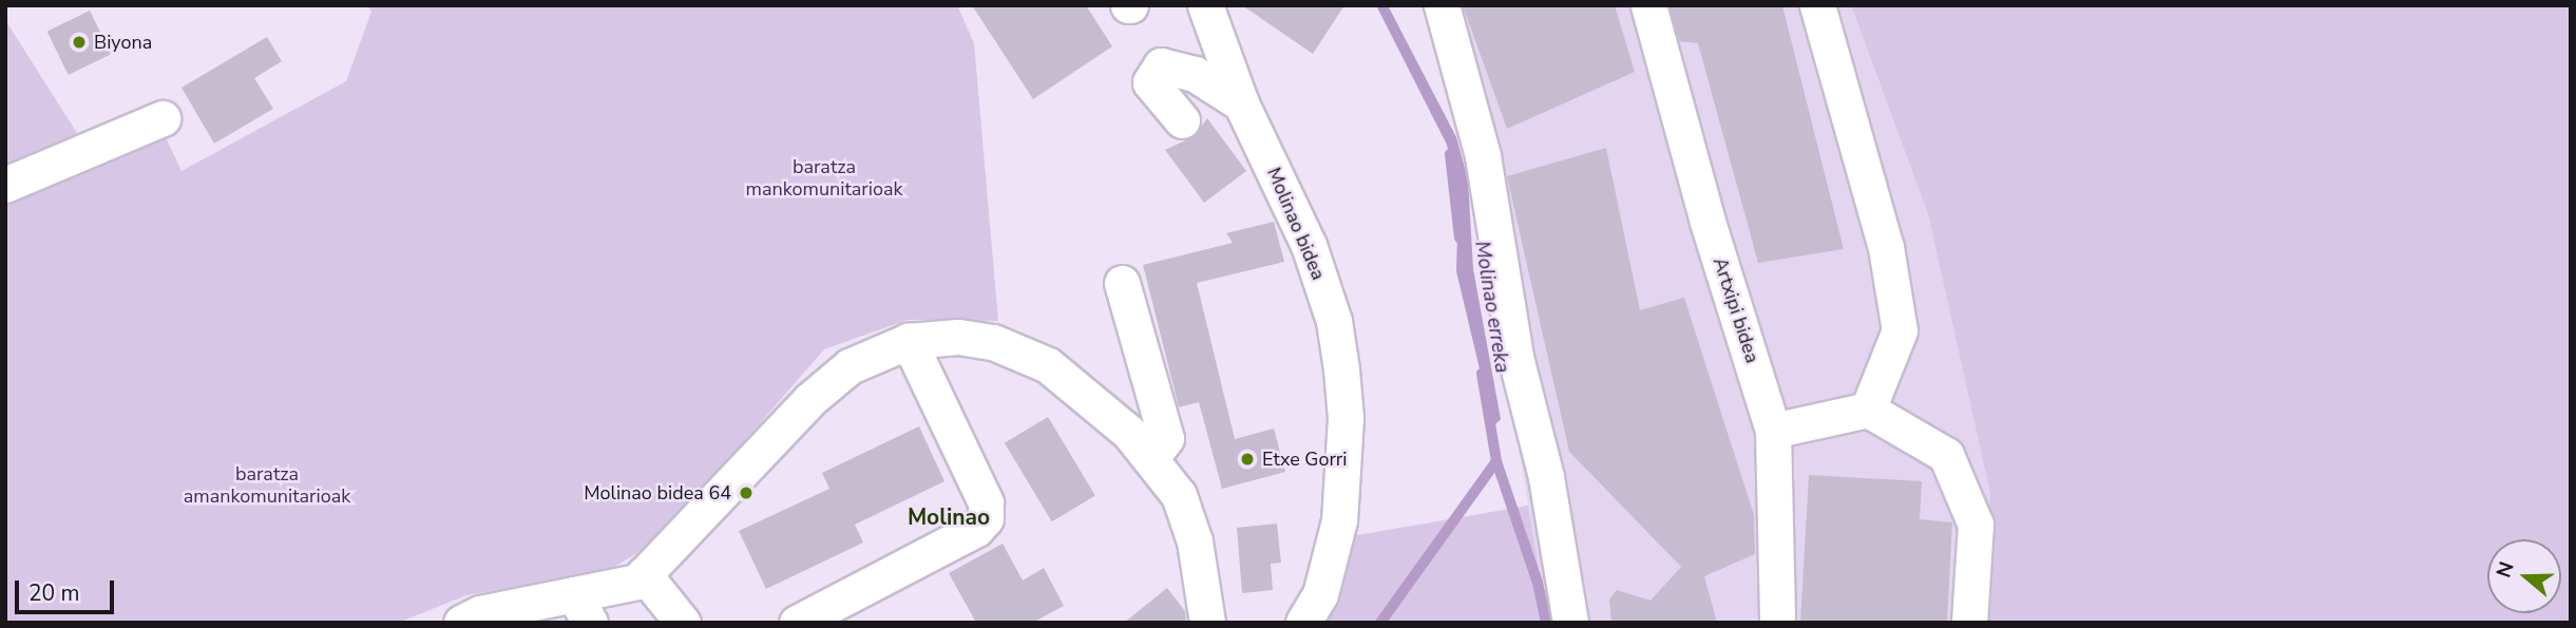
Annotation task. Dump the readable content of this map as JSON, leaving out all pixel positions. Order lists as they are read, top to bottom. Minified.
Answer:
{"streets":{"street":["Molinao bidea","Artxipi bidea"]},"districts":["Molinao"],"water":["Molinao erreka"],"parks":["baratza mankomunitarioak","baratza amankomunitarioak"],"places":["Biyona","Etxe Gorri","Molinao bidea 64"],"scale_bar":"20 m","north":"left"}
